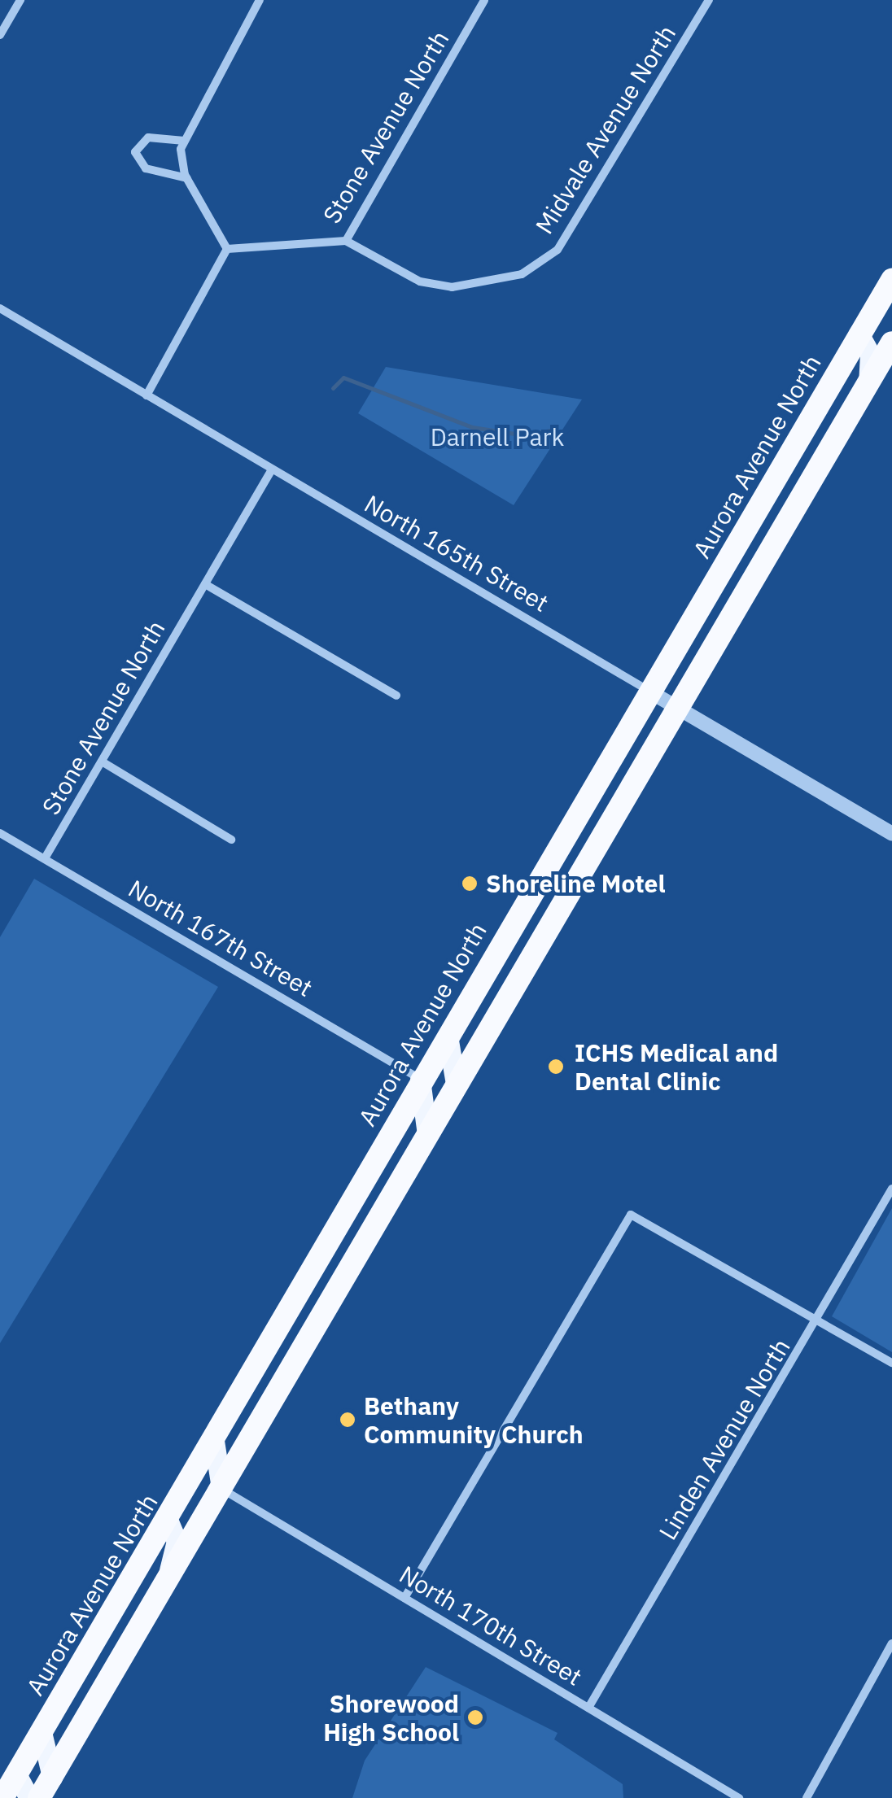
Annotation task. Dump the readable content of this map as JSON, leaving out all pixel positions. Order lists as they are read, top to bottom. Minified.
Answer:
{"streets":{"highway":["Aurora Avenue North"],"street":["Stone Avenue North","Midvale Avenue North","North 165th Street","North 167th Street","Linden Avenue North","North 170th Street"]},"crossings":[["Stone Avenue North","Midvale Avenue North"],["Stone Avenue North","North 165th Street"],["Stone Avenue North","North 167th Street"],["Aurora Avenue North","North 165th Street"],["Aurora Avenue North","North 167th Street"],["Linden Avenue North","North 170th Street"]],"parks":["Darnell Park"],"places":["Shoreline Motel","ICHS Medical and Dental Clinic","Bethany Community Church","Shorewood High School"]}
